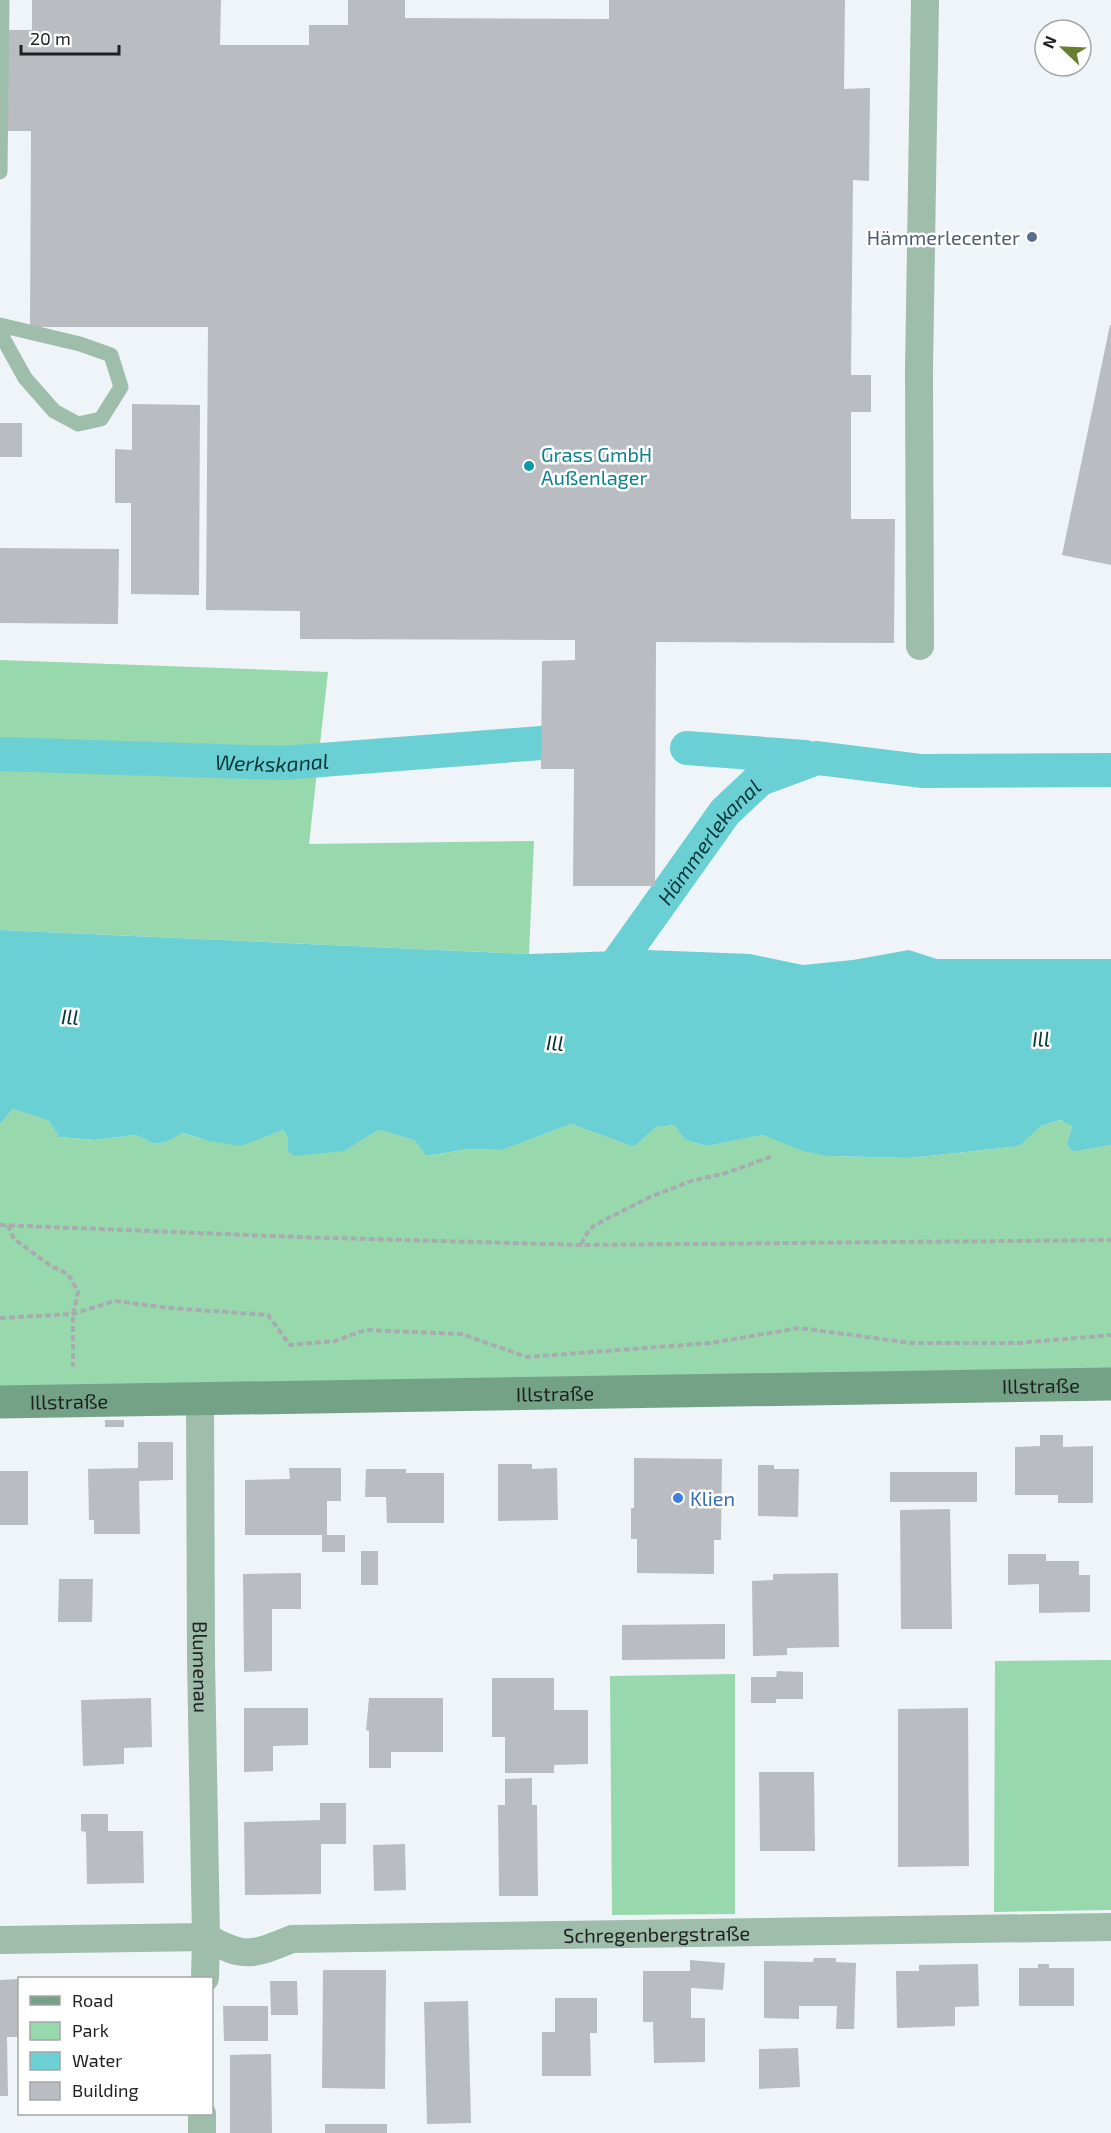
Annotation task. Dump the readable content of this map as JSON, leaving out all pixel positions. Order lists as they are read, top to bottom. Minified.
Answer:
{"streets":{"main road":["Illstraße"],"street":["Blumenau","Schregenbergstraße"]},"crossings":[["Illstraße","Blumenau"],["Blumenau","Schregenbergstraße"]],"water":["Werkskanal","Hämmerlekanal","Ill"],"places":["Hämmerlecenter","Grass GmbH Außenlager","Klien"],"legend":["Road","Park","Water","Building"],"scale_bar":"20 m","north":"top left"}
